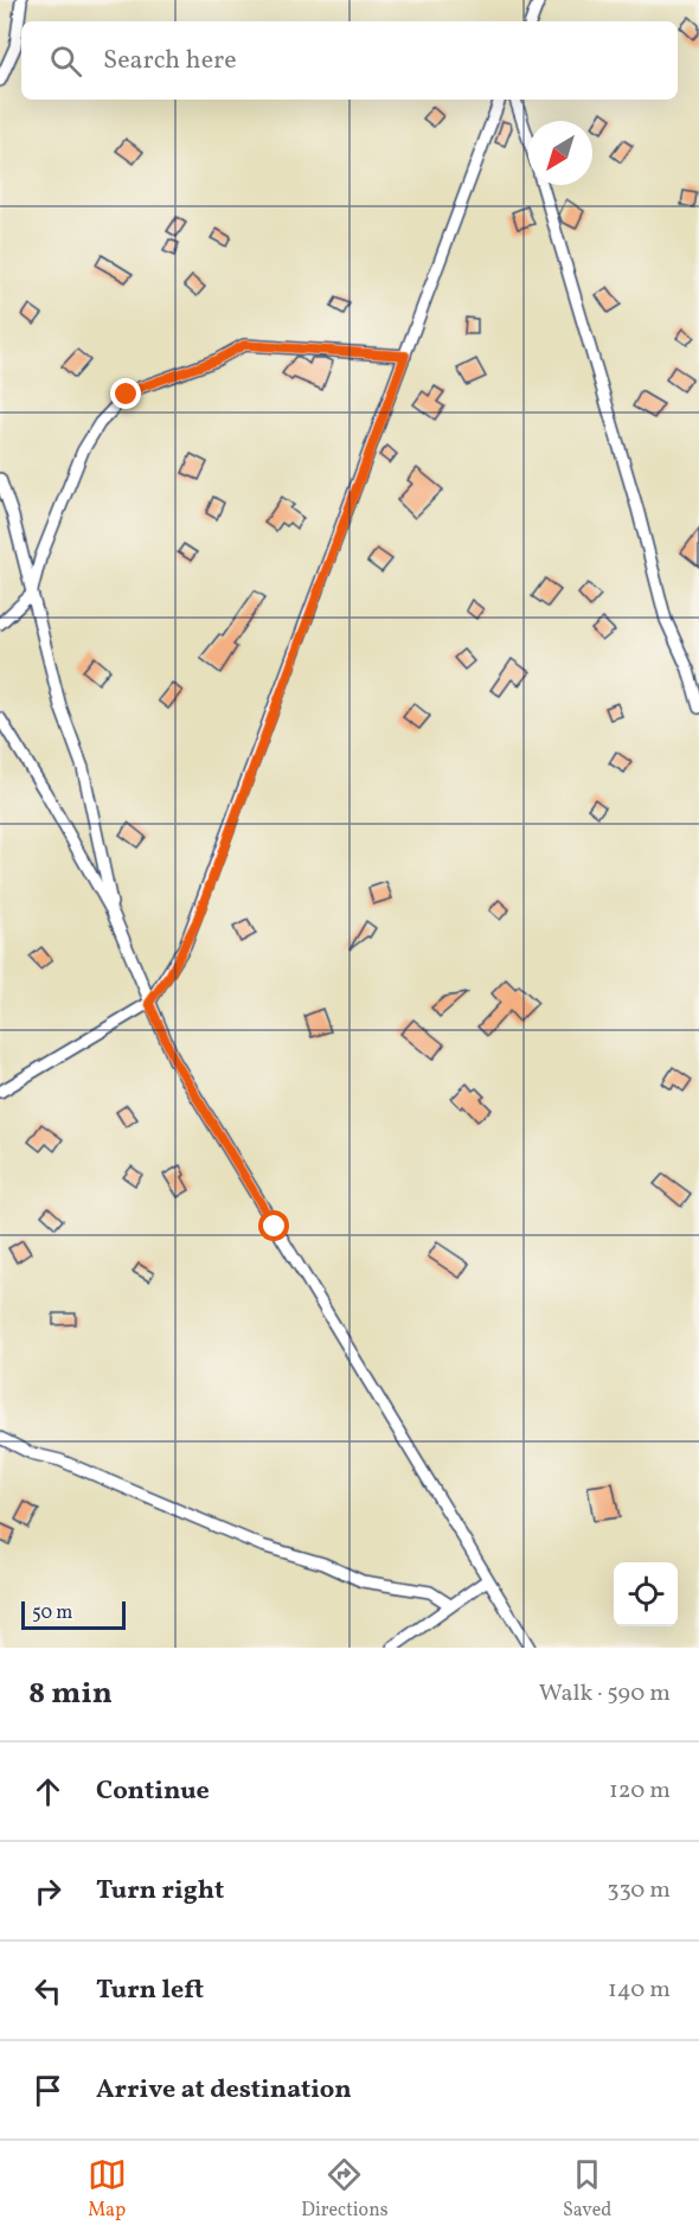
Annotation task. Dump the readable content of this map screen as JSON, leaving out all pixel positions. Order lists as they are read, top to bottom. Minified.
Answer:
{"scale_bar":"50 m","north":"bottom left","page":{"search":"Search here","scale":"50 m","heading":["8 min","Walk · 590 m"],"list":[["Continue","120 m"],["Turn right","330 m"],["Turn left","140 m"],"Arrive at destination"],"nav":["Map","Directions","Saved"]}}
